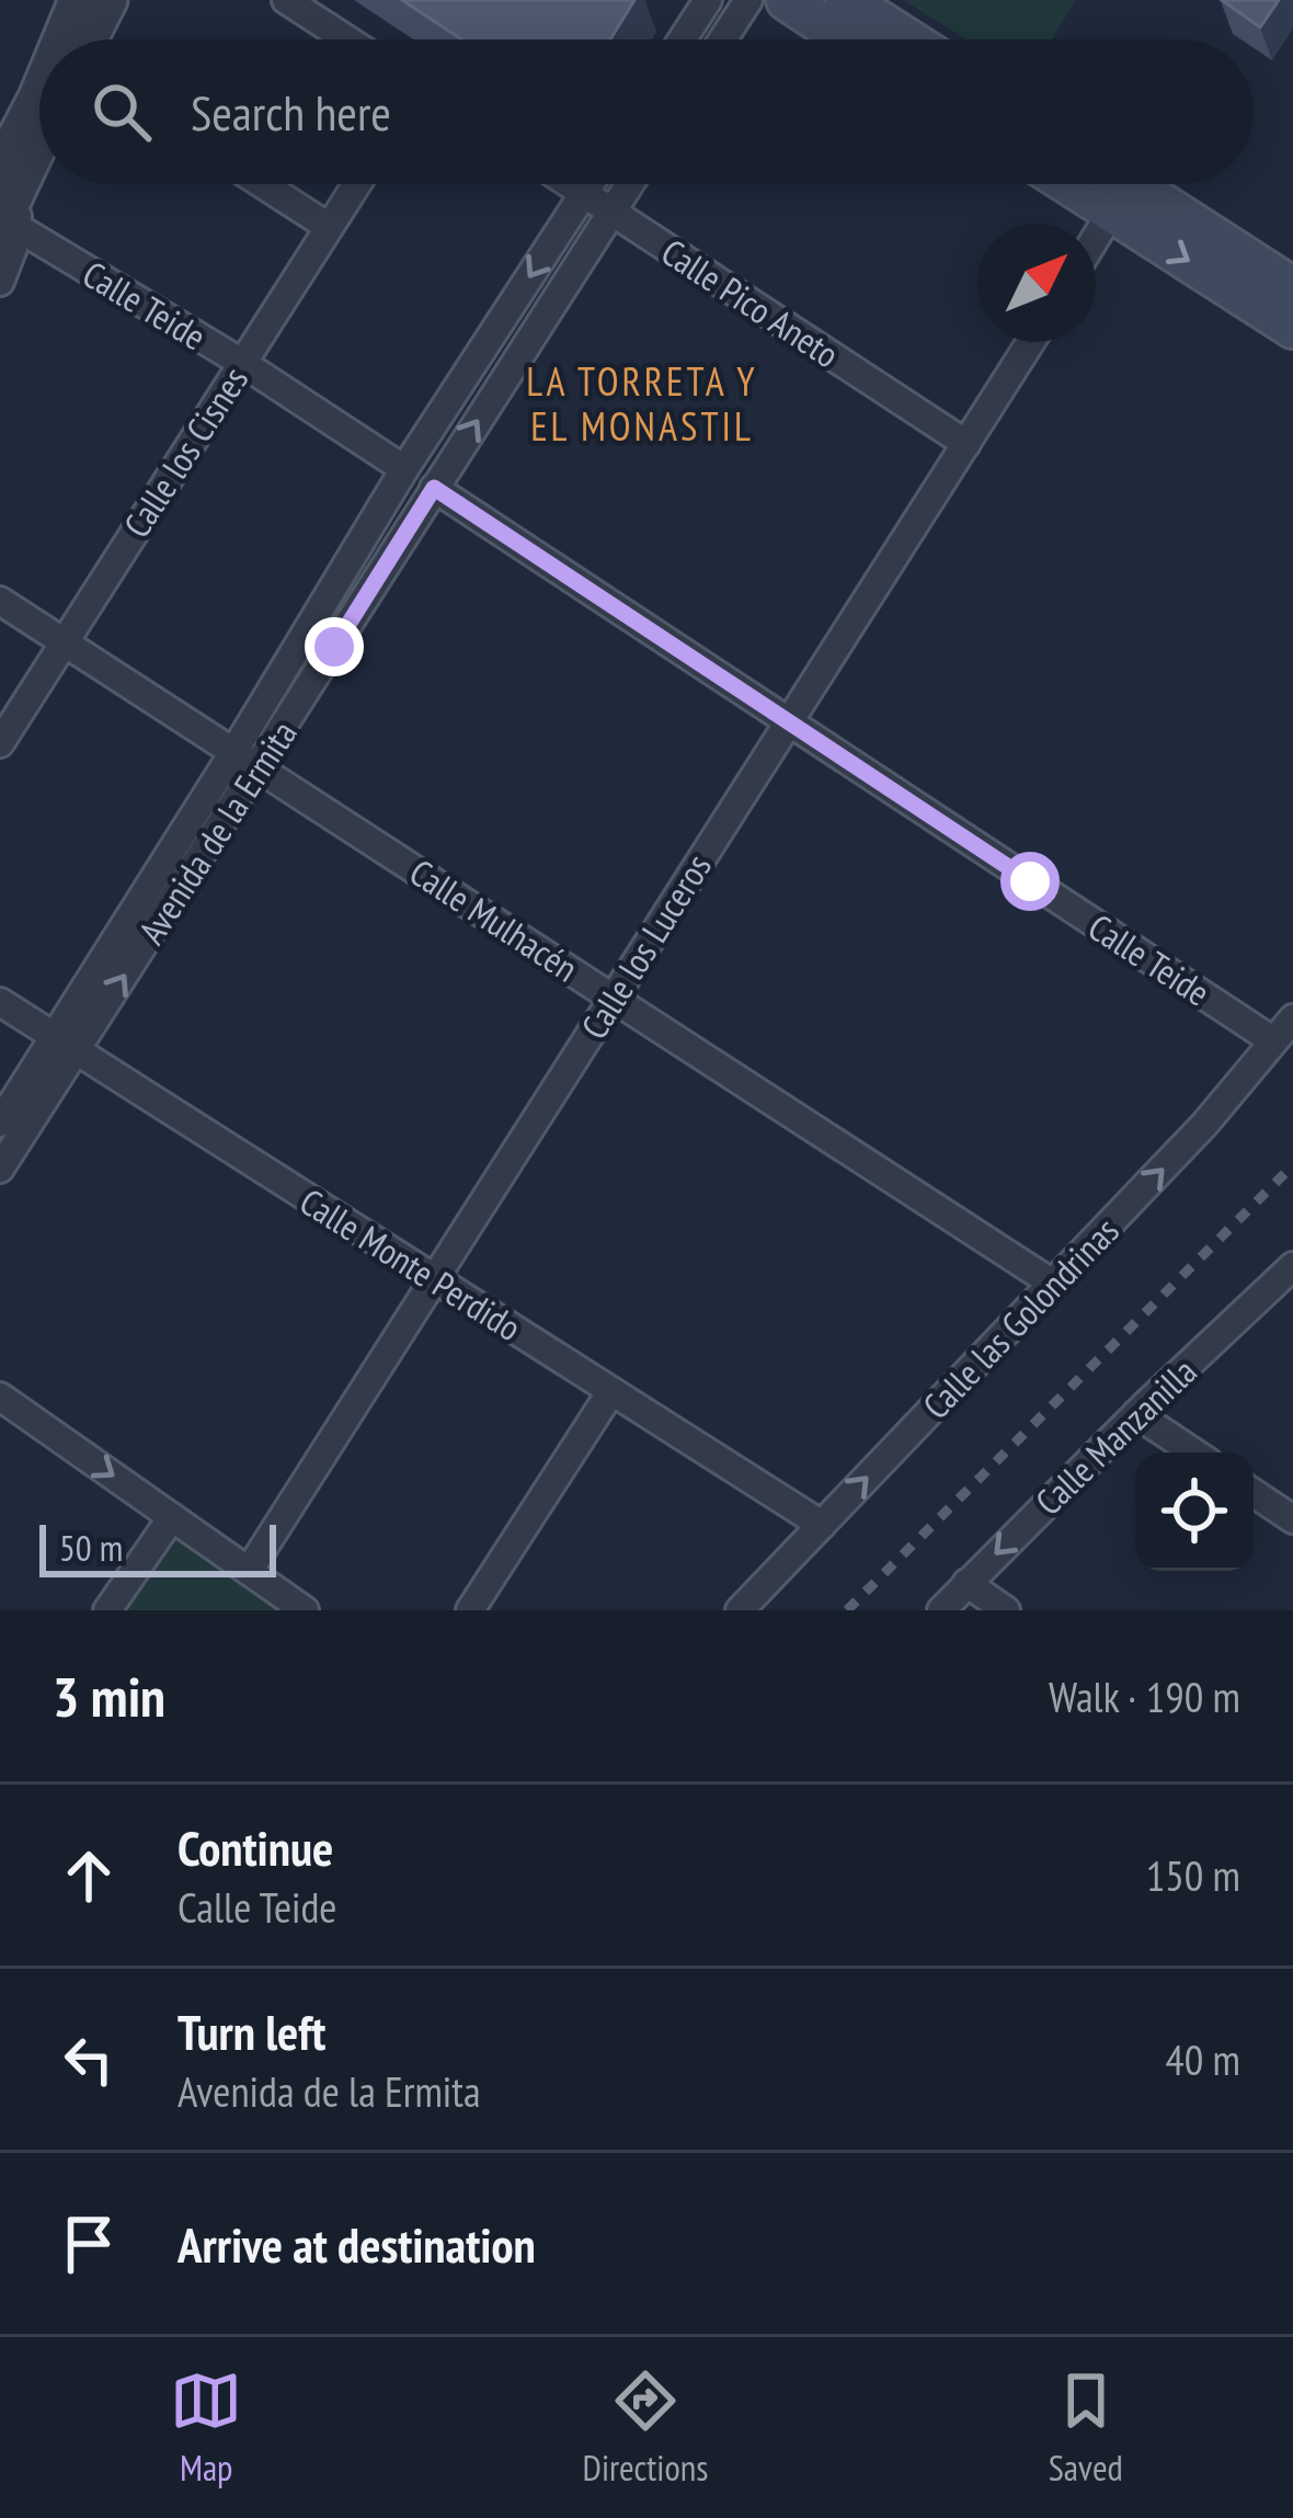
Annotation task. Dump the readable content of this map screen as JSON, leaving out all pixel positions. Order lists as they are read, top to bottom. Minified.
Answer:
{"streets":{"street":["Calle Pico Aneto","Calle Teide","Calle los Cisnes","Avenida de la Ermita","Calle Mulhacén","Calle los Luceros","Calle Monte Perdido","Calle las Golondrinas","Calle Manzanilla"]},"crossings":[["Calle Pico Aneto","Avenida de la Ermita"],["Calle Pico Aneto","Calle los Luceros"],["Calle Teide","Calle los Cisnes"],["Calle Teide","Avenida de la Ermita"],["Calle Teide","Calle los Luceros"],["Calle Teide","Calle las Golondrinas"],["Calle los Cisnes","Calle Mulhacén"],["Avenida de la Ermita","Calle Mulhacén"],["Avenida de la Ermita","Calle Monte Perdido"],["Calle Mulhacén","Calle los Luceros"],["Calle Mulhacén","Calle las Golondrinas"],["Calle los Luceros","Calle Monte Perdido"],["Calle Monte Perdido","Calle las Golondrinas"]],"one_way":["Calle las Golondrinas","Calle Manzanilla"],"districts":["LA TORRETA Y EL MONASTIL"],"scale_bar":"50 m","north":"top right","page":{"search":"Search here","scale":"50 m","heading":["3 min","Walk · 190 m"],"list":[["Continue","Calle Teide","150 m"],["Turn left","Avenida de la Ermita","40 m"],"Arrive at destination"],"nav":["Map","Directions","Saved"]}}
